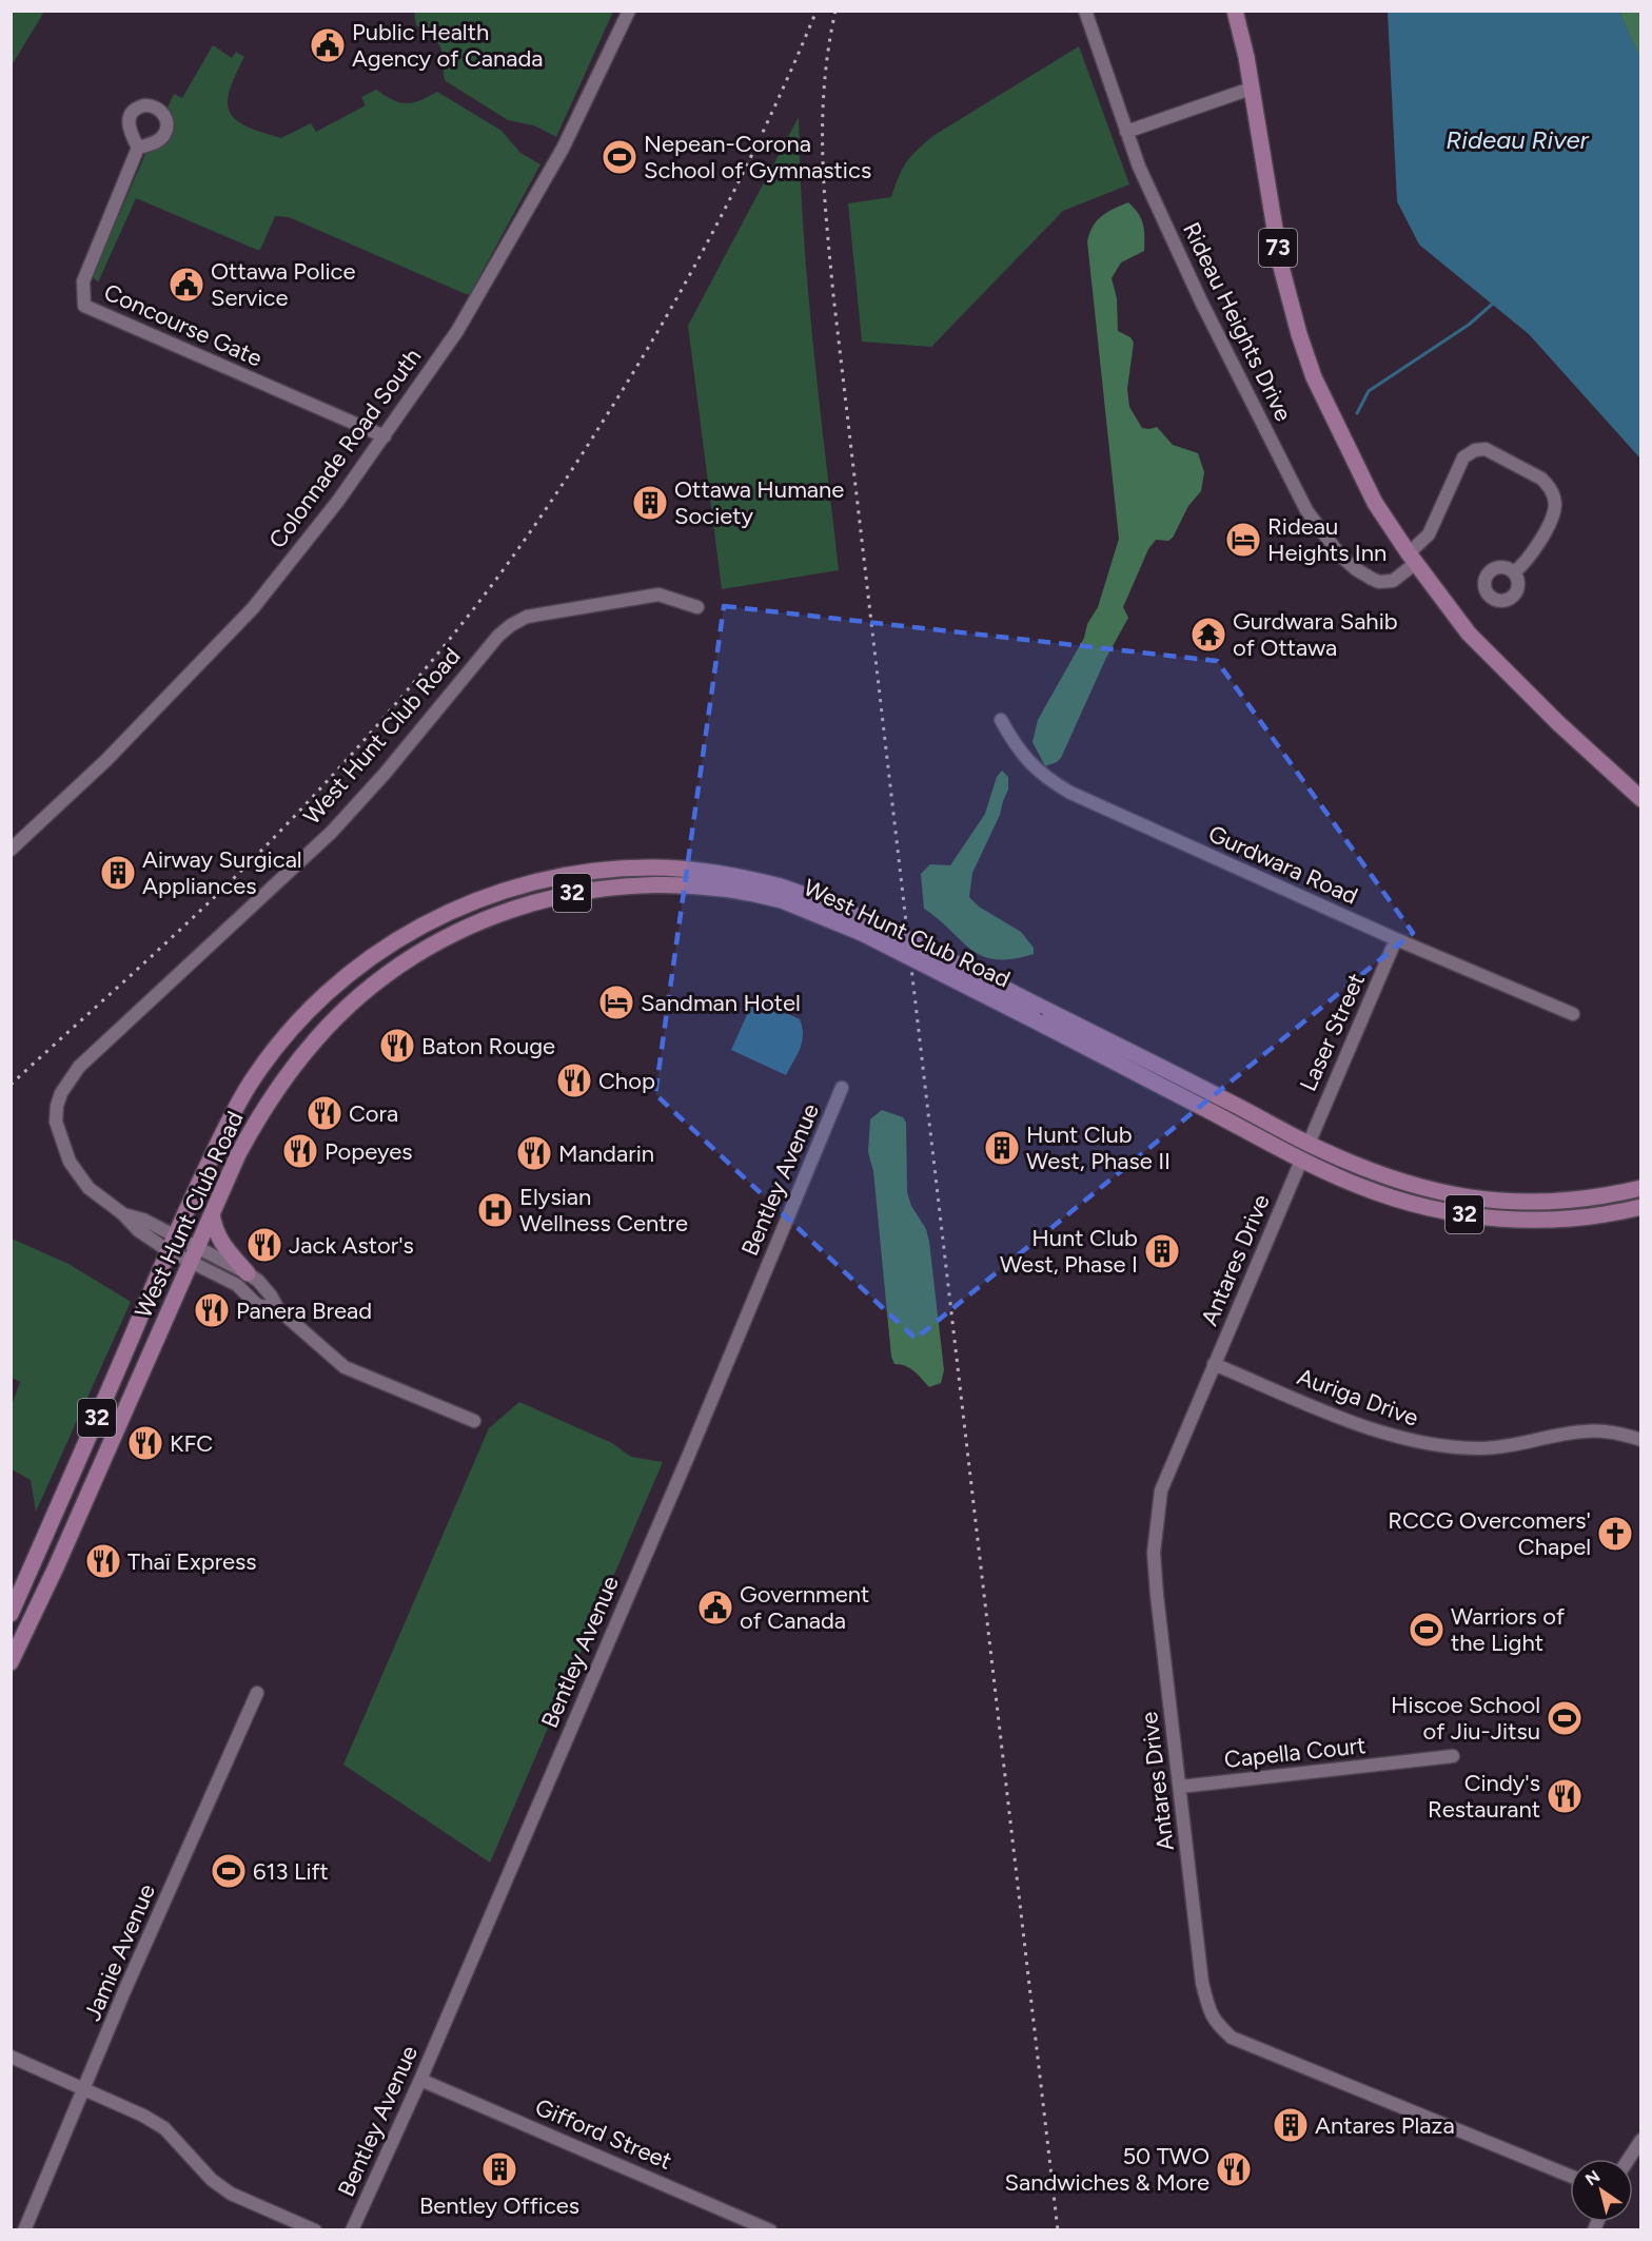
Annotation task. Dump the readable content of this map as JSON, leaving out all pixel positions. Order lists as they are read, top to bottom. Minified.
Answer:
{"streets":{"main road":["73","West Hunt Club Road","32"],"street":["Rideau Heights Drive","Concourse Gate","Colonnade Road South","Gurdwara Road","Laser Street","Bentley Avenue","Antares Drive","Auriga Drive","Capella Court","Jamie Avenue","Gifford Street"]},"crossings":[["73","Rideau Heights Drive"],["Concourse Gate","Colonnade Road South"],["West Hunt Club Road","Laser Street"],["West Hunt Club Road","Antares Drive"],["Gurdwara Road","Laser Street"],["Bentley Avenue","Gifford Street"],["Antares Drive","Auriga Drive"],["Antares Drive","Capella Court"]],"water":["Rideau River"],"places":{"public building":["Public Health Agency of Canada","Ottawa Police Service","Government of Canada"],"sports":["Nepean-Corona School of Gymnastics","Warriors of the Light","Hiscoe School of Jiu-Jitsu","613 Lift"],"building":["Ottawa Humane Society","Airway Surgical Appliances","Hunt Club West, Phase II","Hunt Club West, Phase I","Antares Plaza","Bentley Offices"],"hotel":["Rideau Heights Inn","Sandman Hotel"],"temple":["Gurdwara Sahib of Ottawa"],"restaurant":["Baton Rouge","Chop","Cora","Popeyes","Mandarin","Jack Astor's","Panera Bread","KFC","Thaï Express","Cindy's Restaurant","50 TWO Sandwiches & More"],"hospital":["Elysian Wellness Centre"],"church":["RCCG Overcomers' Chapel"]},"north":"top left"}
